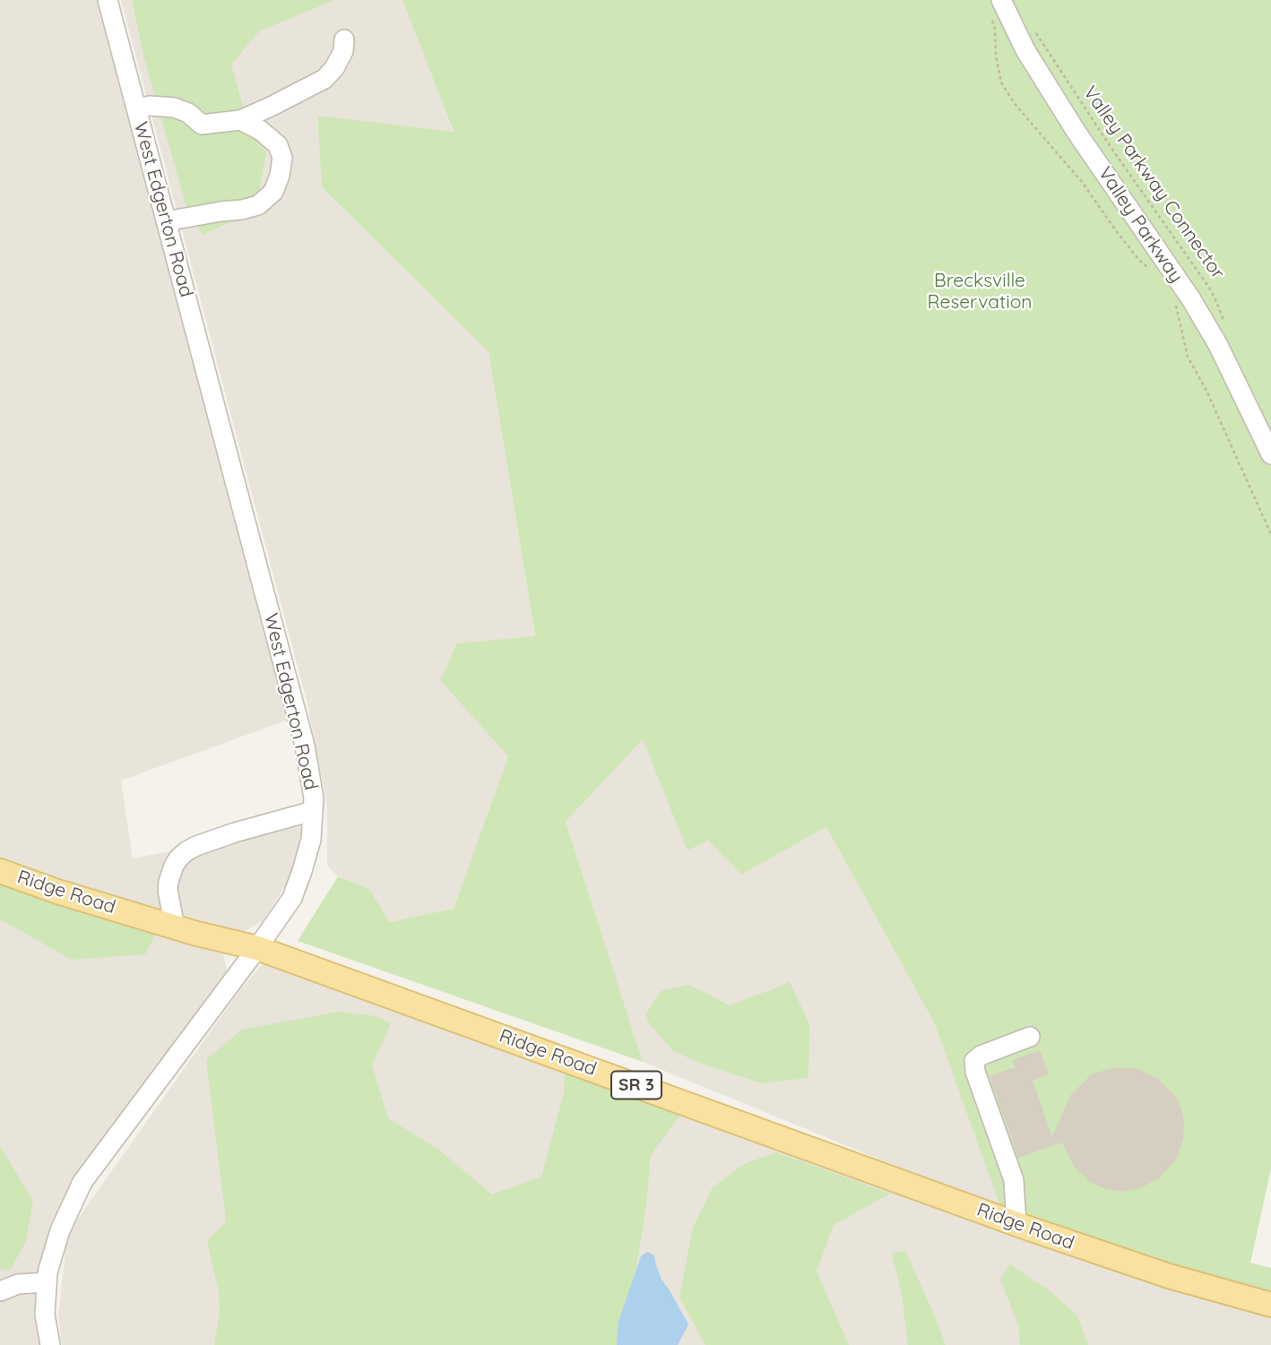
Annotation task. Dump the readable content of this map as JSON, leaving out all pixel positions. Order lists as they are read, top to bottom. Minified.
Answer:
{"streets":{"main road":["Ridge Road","SR 3"],"street":["West Edgerton Road","Valley Parkway"],"path":["Valley Parkway Connector"]},"crossings":[["West Edgerton Road","Ridge Road"]],"parks":["Brecksville Reservation"]}
